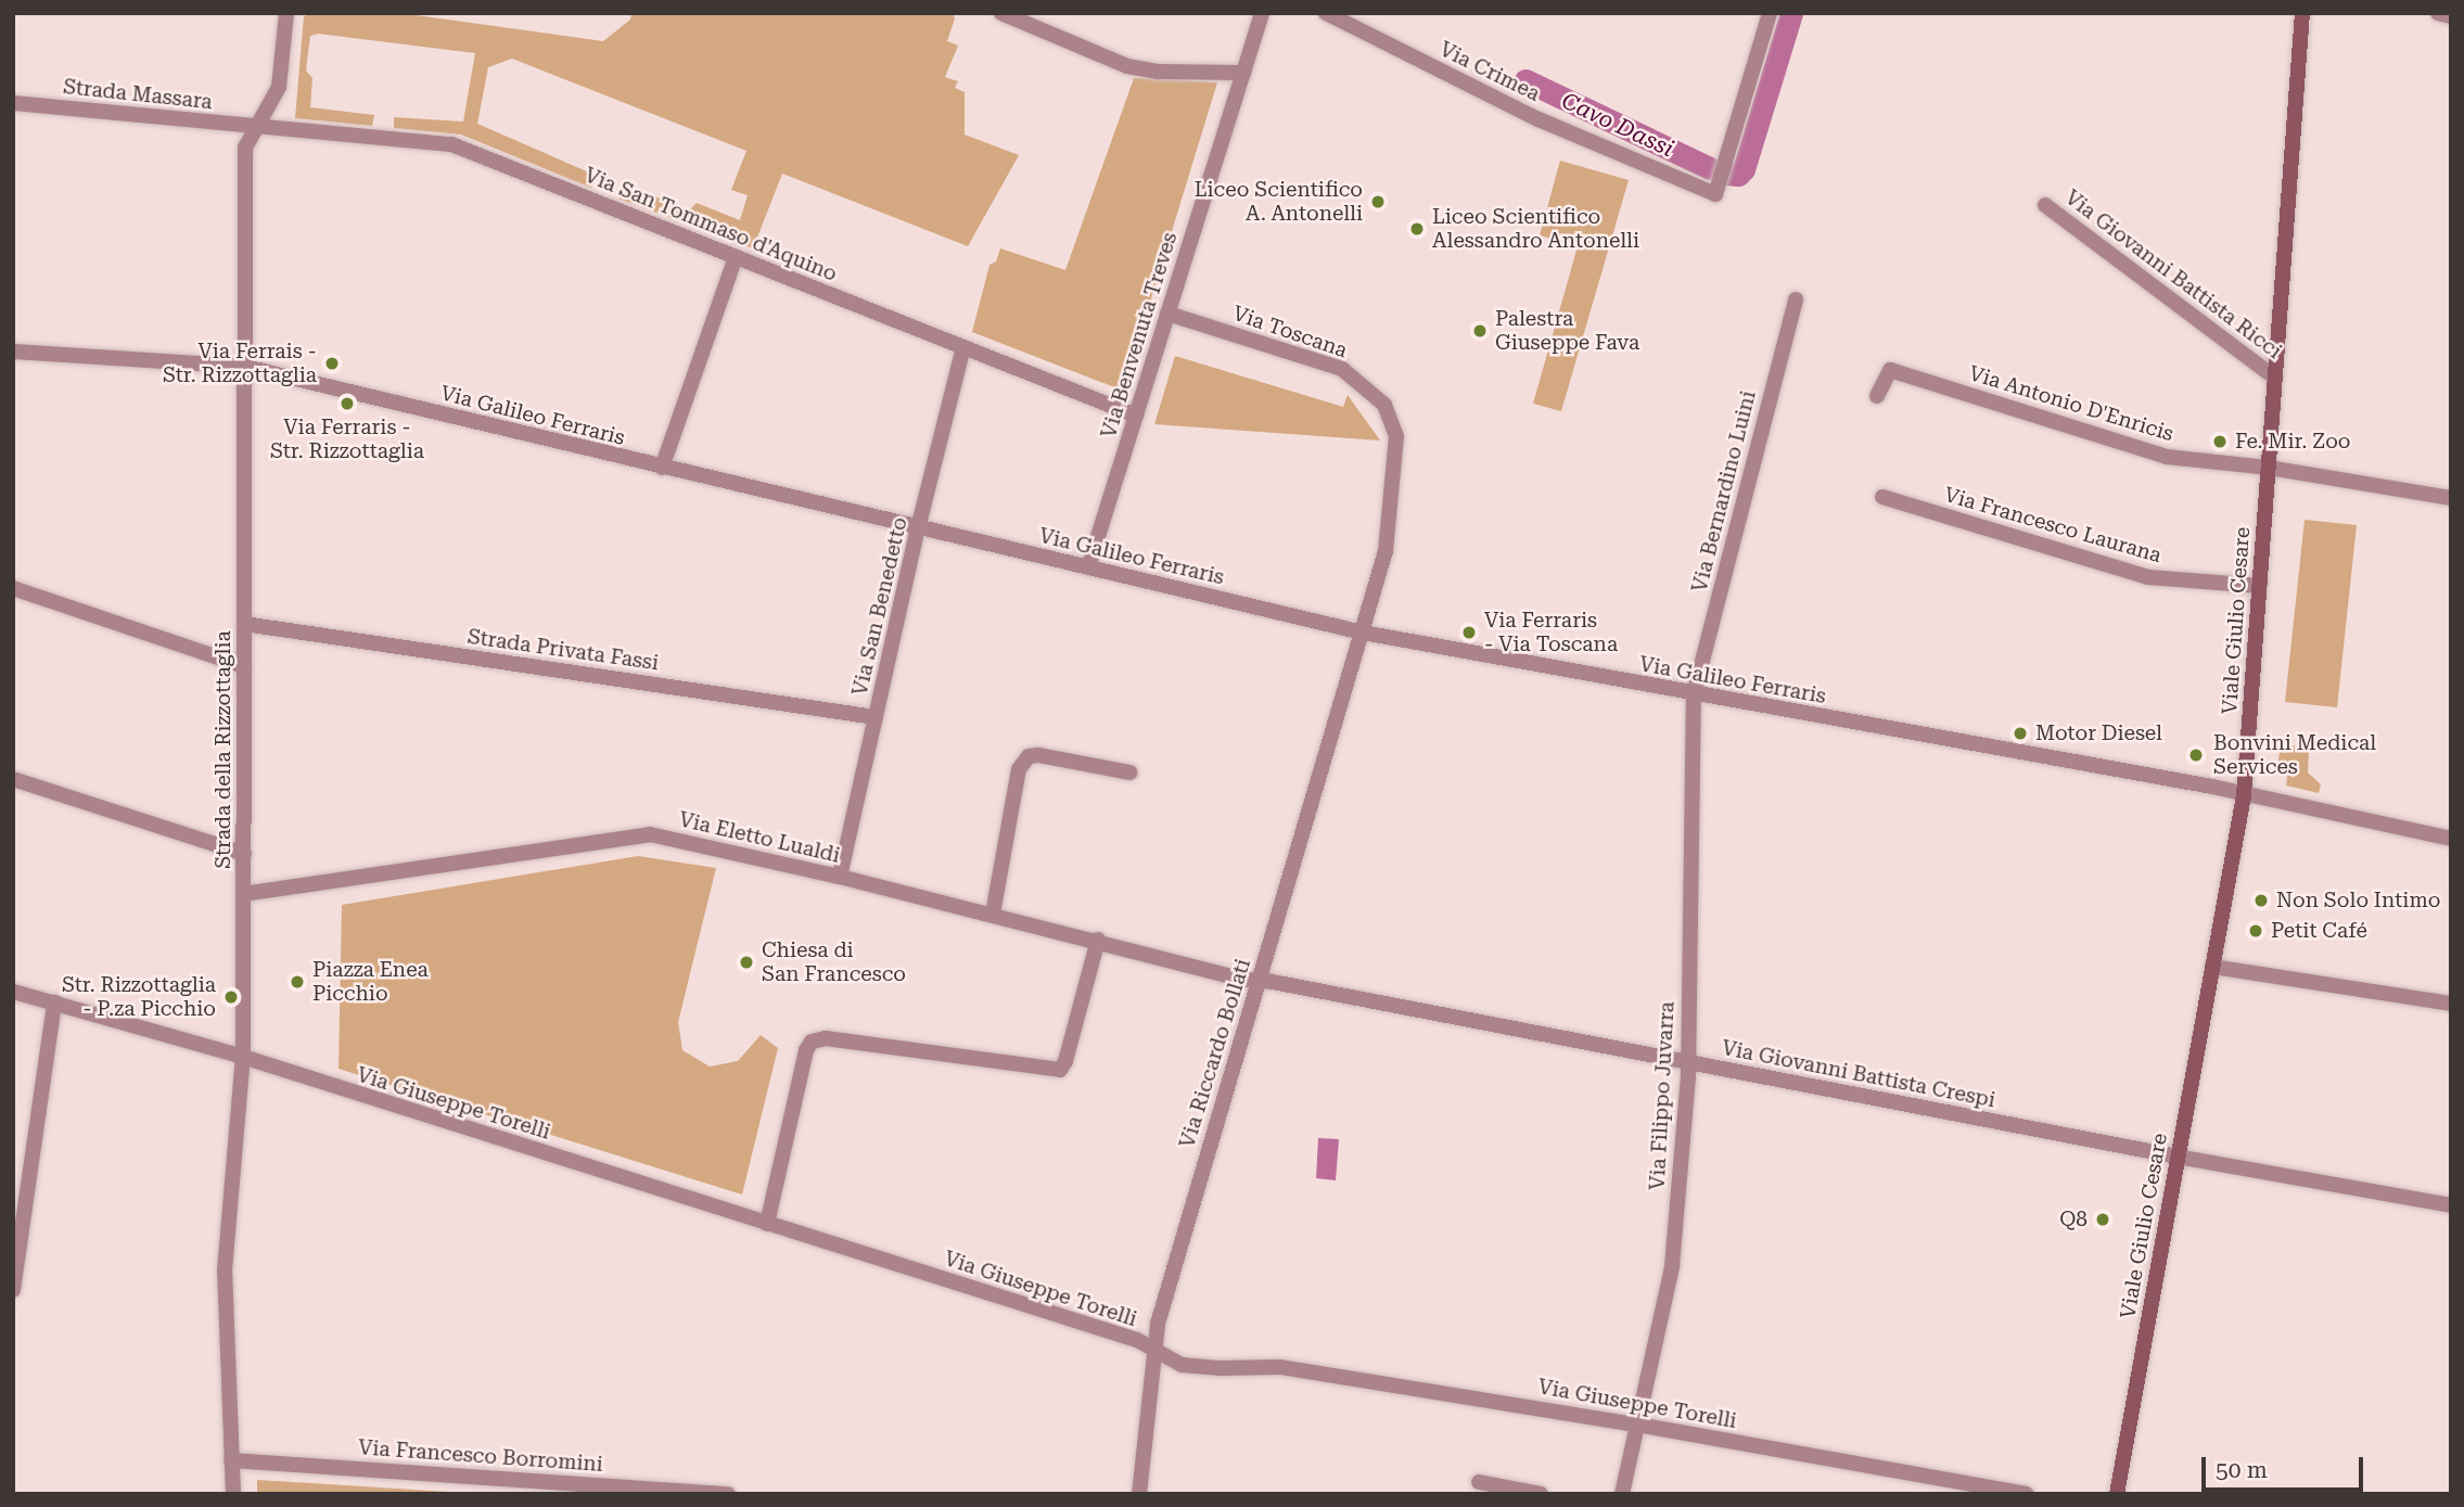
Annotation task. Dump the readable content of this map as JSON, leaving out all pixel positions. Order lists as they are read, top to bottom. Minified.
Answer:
{"streets":{"main road":["Viale Giulio Cesare"],"street":["Via Crimea","Strada Massara","Via San Tommaso d'Aquino","Via Giovanni Battista Ricci","Via Toscana","Via Benvenuta Treves","Via Antonio D'Enricis","Via Galileo Ferraris","Via Bernardino Luini","Via Francesco Laurana","Via San Benedetto","Strada Privata Fassi","Strada della Rizzottaglia","Via Eletto Lualdi","Via Riccardo Bollati","Via Giovanni Battista Crespi","Via Filippo Juvarra","Via Giuseppe Torelli","Via Francesco Borromini"]},"crossings":[["Strada Massara","Via San Tommaso d'Aquino"],["Strada Massara","Strada della Rizzottaglia"],["Via San Tommaso d'Aquino","Via Benvenuta Treves"],["Via San Tommaso d'Aquino","Via San Benedetto"],["Via San Tommaso d'Aquino","Strada della Rizzottaglia"],["Via Giovanni Battista Ricci","Viale Giulio Cesare"],["Via Toscana","Via Benvenuta Treves"],["Via Toscana","Via Galileo Ferraris"],["Via Toscana","Via Riccardo Bollati"],["Via Benvenuta Treves","Via Galileo Ferraris"],["Via Antonio D'Enricis","Viale Giulio Cesare"],["Via Galileo Ferraris","Via Bernardino Luini"],["Via Galileo Ferraris","Via San Benedetto"],["Via Galileo Ferraris","Viale Giulio Cesare"],["Via Galileo Ferraris","Strada della Rizzottaglia"],["Via Galileo Ferraris","Via Riccardo Bollati"],["Via Galileo Ferraris","Via Filippo Juvarra"],["Via Bernardino Luini","Via Filippo Juvarra"],["Via Francesco Laurana","Viale Giulio Cesare"],["Via San Benedetto","Strada Privata Fassi"],["Via San Benedetto","Via Eletto Lualdi"],["Viale Giulio Cesare","Via Giovanni Battista Crespi"],["Strada Privata Fassi","Strada della Rizzottaglia"],["Strada della Rizzottaglia","Via Eletto Lualdi"],["Strada della Rizzottaglia","Via Giuseppe Torelli"],["Strada della Rizzottaglia","Via Francesco Borromini"],["Via Eletto Lualdi","Via Riccardo Bollati"],["Via Eletto Lualdi","Via Giovanni Battista Crespi"],["Via Riccardo Bollati","Via Giovanni Battista Crespi"],["Via Riccardo Bollati","Via Giuseppe Torelli"],["Via Giovanni Battista Crespi","Via Filippo Juvarra"],["Via Filippo Juvarra","Via Giuseppe Torelli"]],"water":["Cavo Dassi"],"places":["Liceo Scientifico A. Antonelli","Liceo Scientifico Alessandro Antonelli","Palestra Giuseppe Fava","Via Ferrais - Str. Rizzottaglia","Via Ferraris - Str. Rizzottaglia","Fe. Mir. Zoo","Via Ferraris - Via Toscana","Motor Diesel","Bonvini Medical Services","Non Solo Intimo","Petit Café","Chiesa di San Francesco","Piazza Enea Picchio","Str. Rizzottaglia - P.za Picchio","Q8"],"scale_bar":"50 m"}
